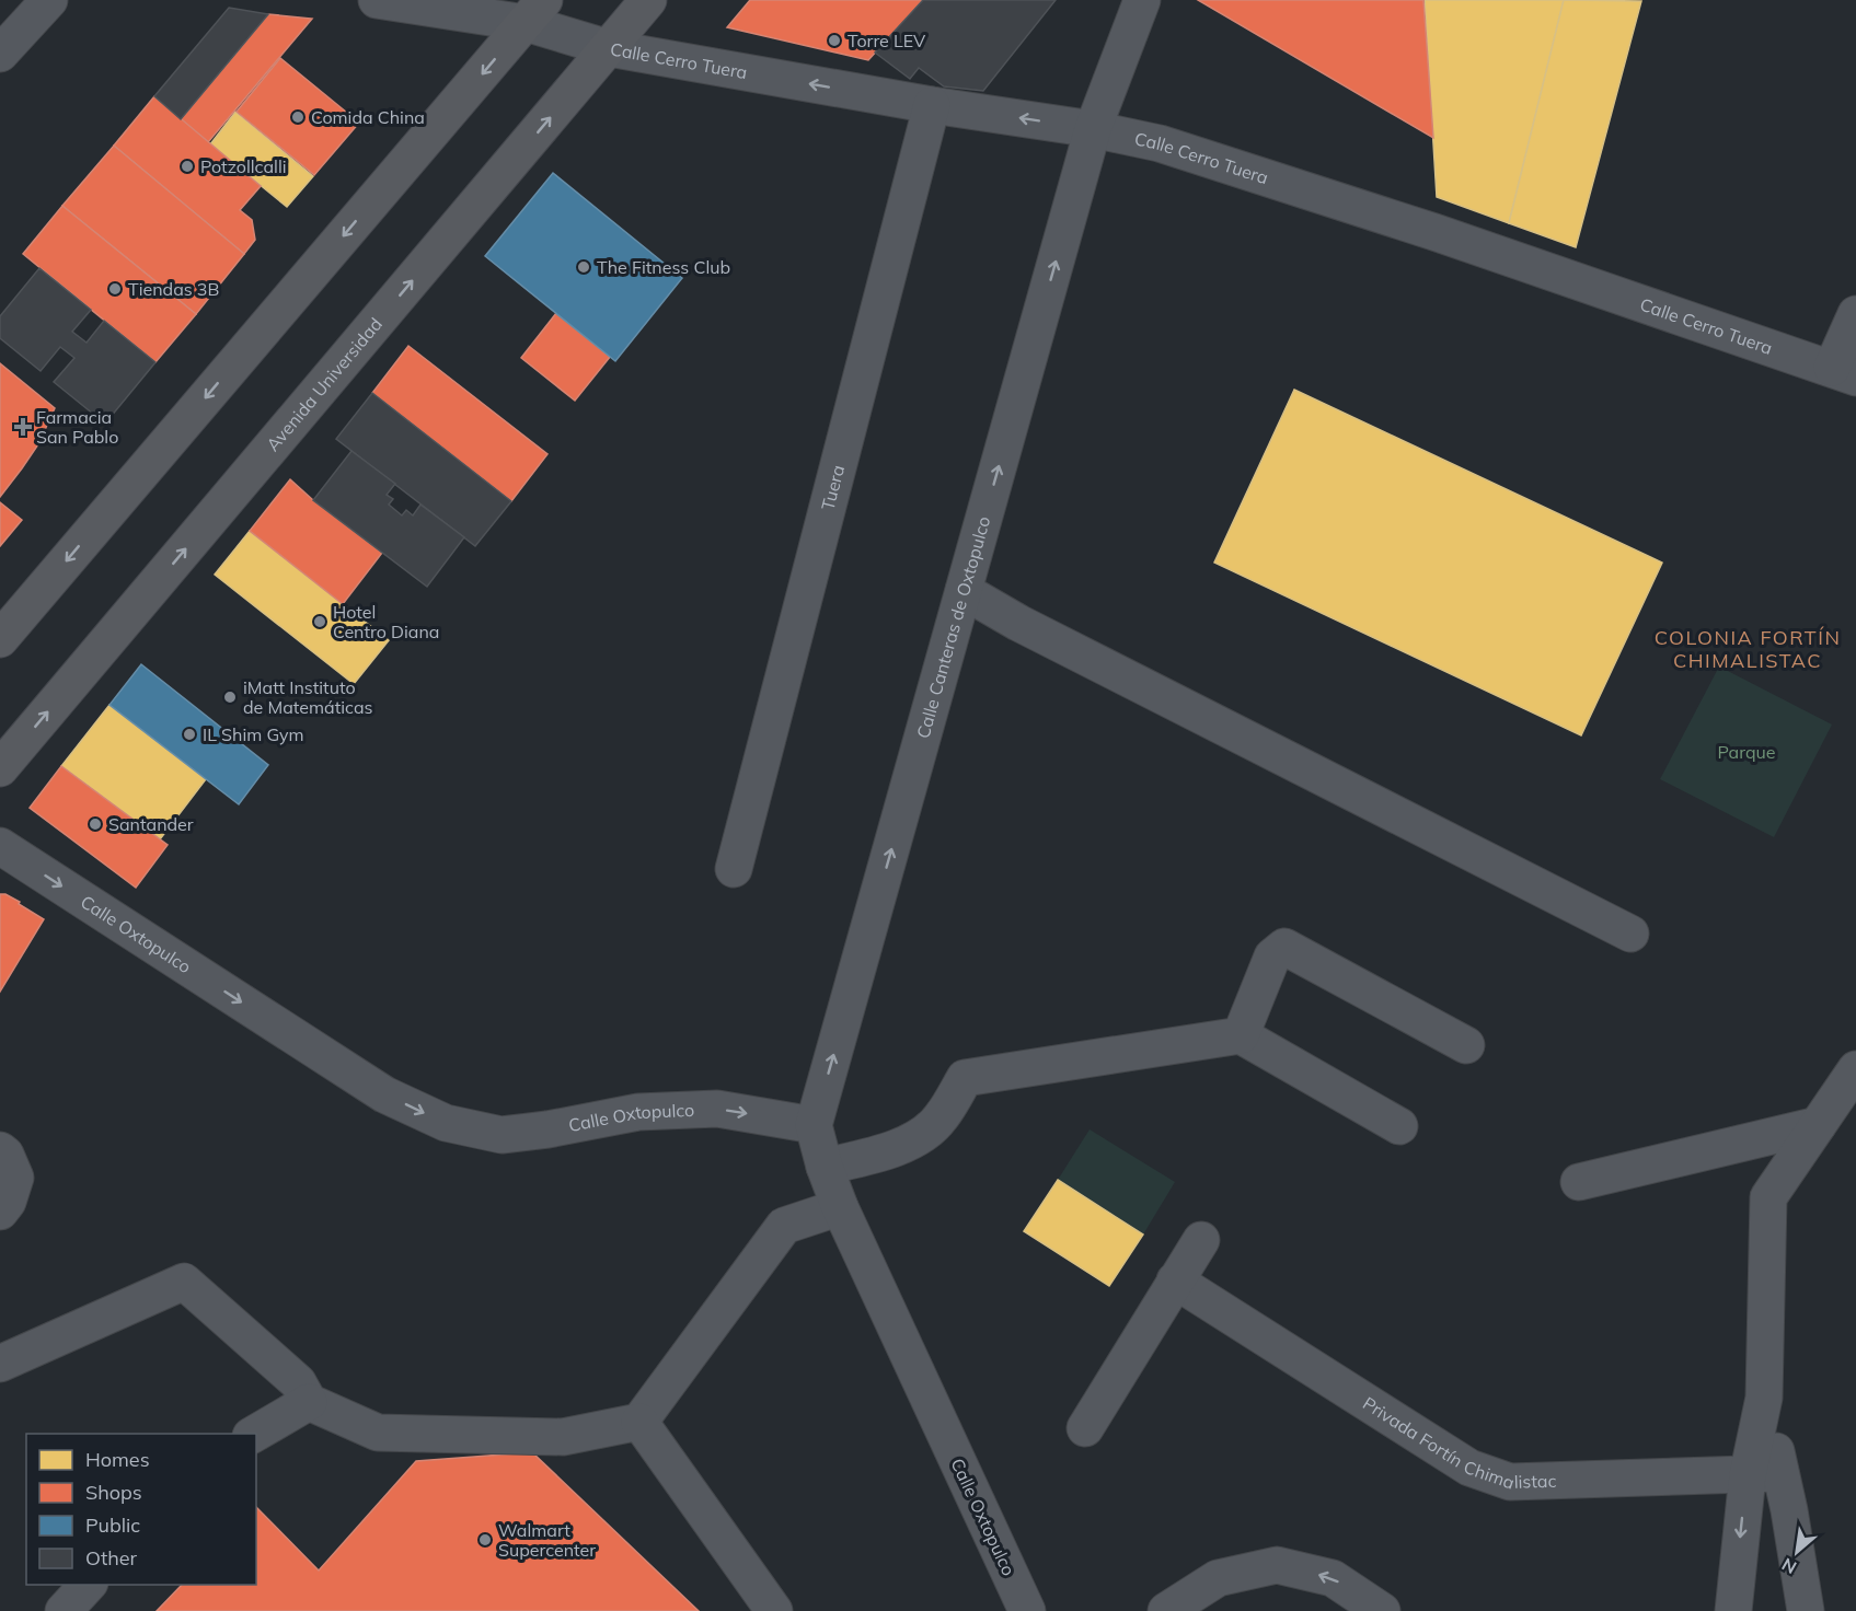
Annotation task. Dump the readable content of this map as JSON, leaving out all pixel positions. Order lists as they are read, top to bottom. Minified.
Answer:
{"streets":{"main road":["Avenida Universidad"],"street":["Calle Cerro Tuera","Tuera","Calle Canteras de Oxtopulco","Calle Oxtopulco","Privada Fortín Chimalistac"]},"crossings":[["Calle Cerro Tuera","Avenida Universidad"],["Calle Cerro Tuera","Tuera"],["Calle Cerro Tuera","Calle Canteras de Oxtopulco"],["Calle Canteras de Oxtopulco","Calle Oxtopulco"]],"one_way":["Calle Canteras de Oxtopulco"],"districts":["COLONIA FORTÍN CHIMALISTAC"],"parks":["Parque"],"places":{"other":["Torre LEV","Comida China","Potzollcalli","The Fitness Club","Tiendas 3B","Hotel Centro Diana","iMatt Instituto de Matemáticas","IL Shim Gym","Santander","Walmart Supercenter"],"health":["Farmacia San Pablo"]},"legend":["Homes","Shops","Public","Other"],"north":"bottom left"}
